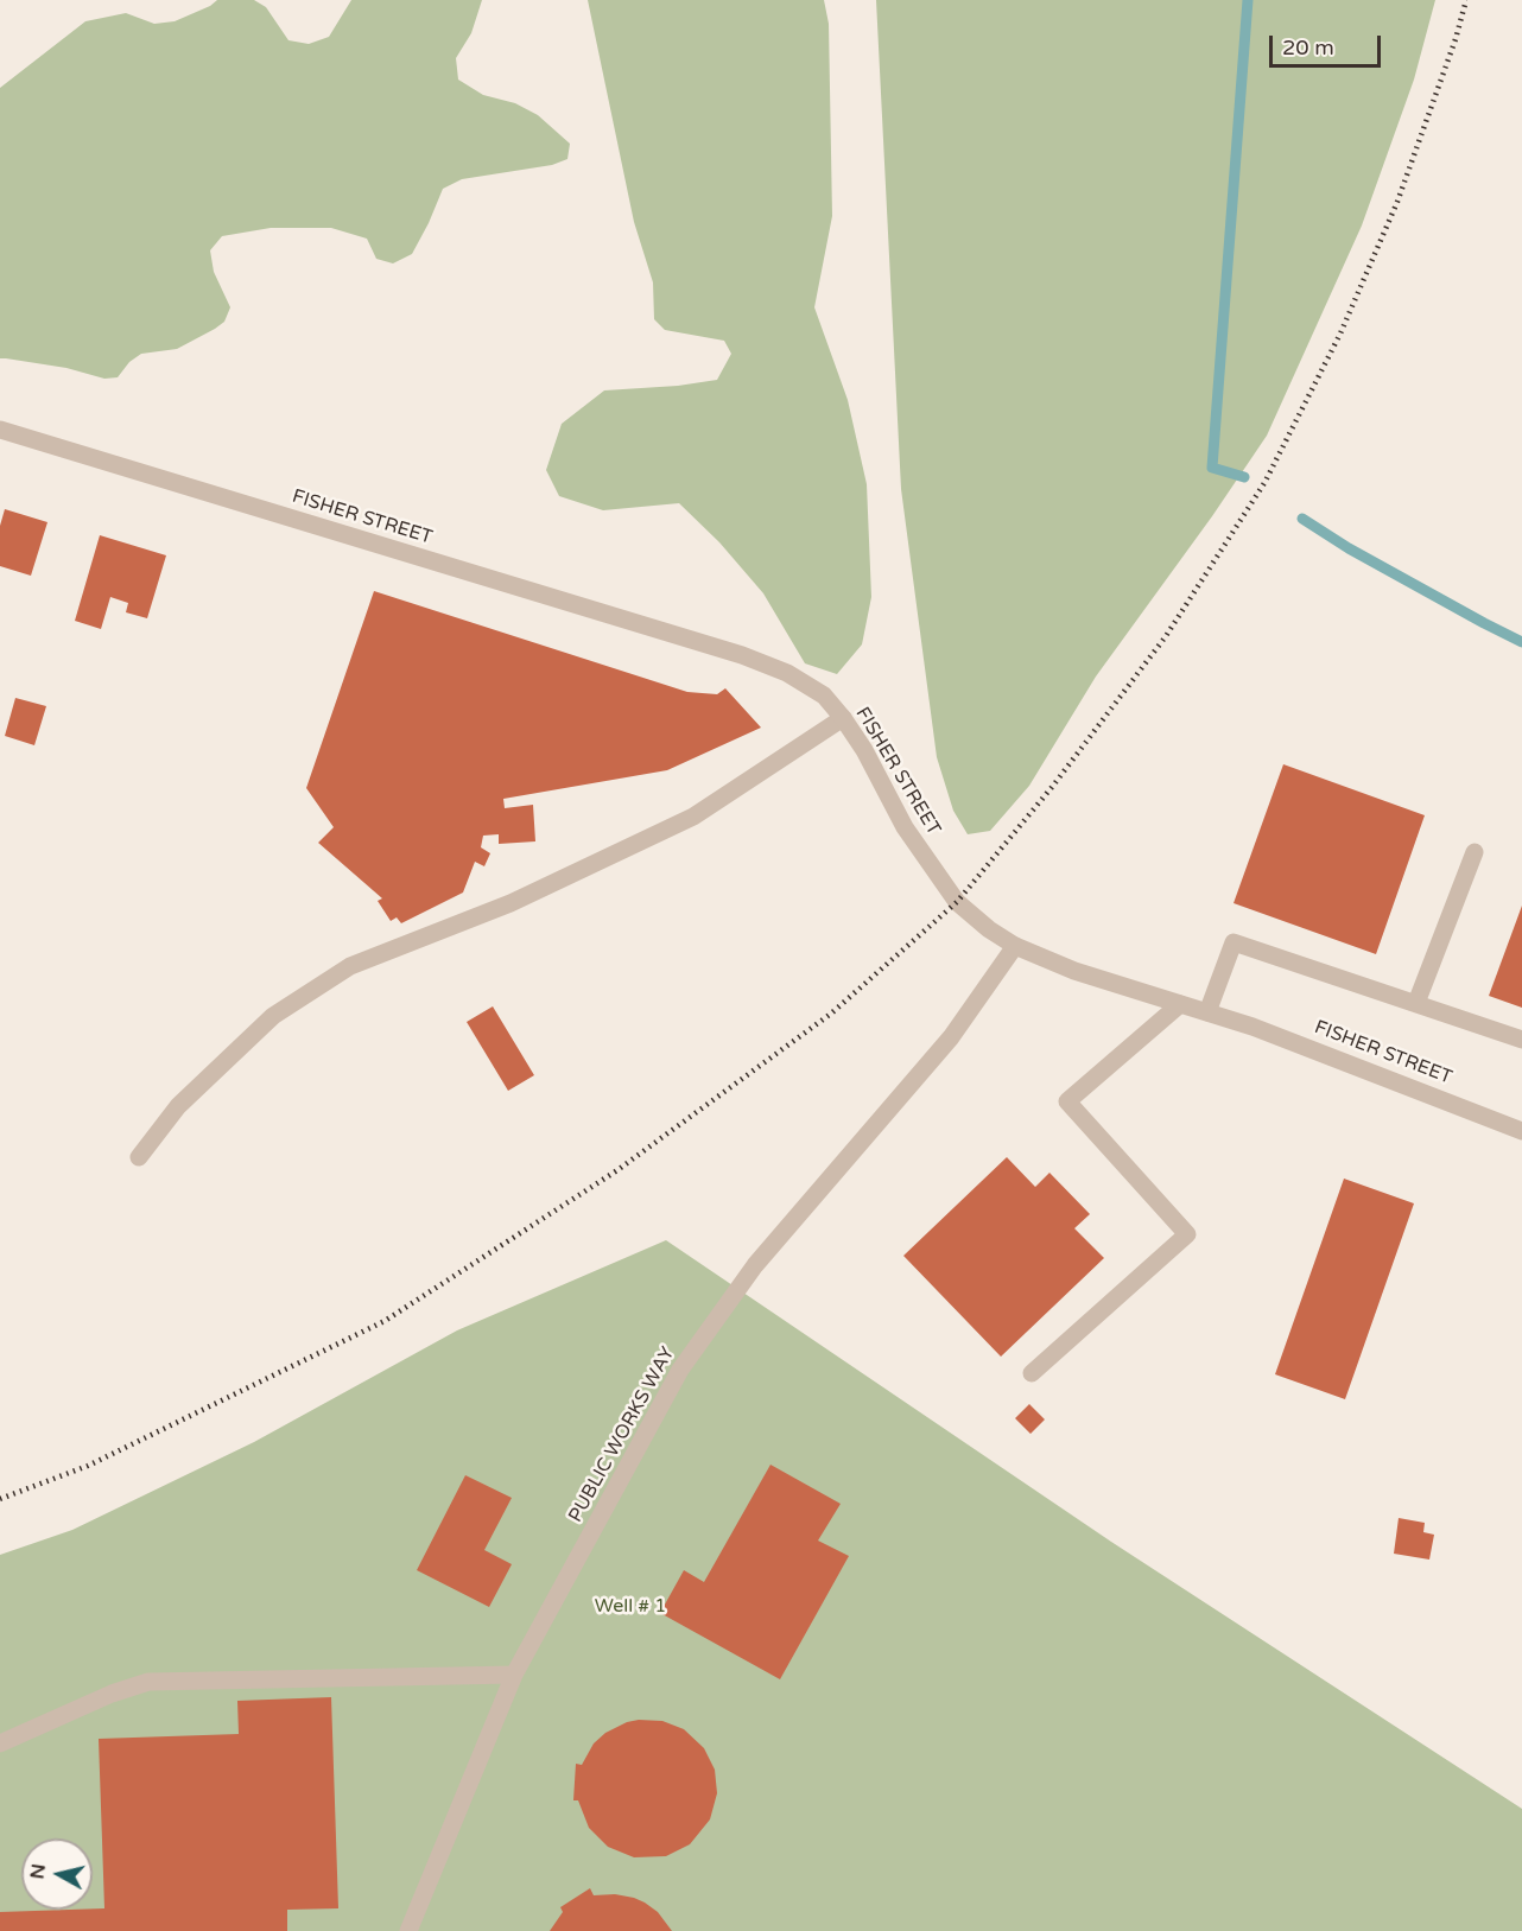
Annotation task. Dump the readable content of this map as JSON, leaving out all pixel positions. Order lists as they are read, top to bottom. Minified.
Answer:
{"streets":{"street":["FISHER STREET","PUBLIC WORKS WAY"]},"crossings":[["FISHER STREET","PUBLIC WORKS WAY"]],"parks":["Well # 1"],"scale_bar":"20 m","north":"left"}
